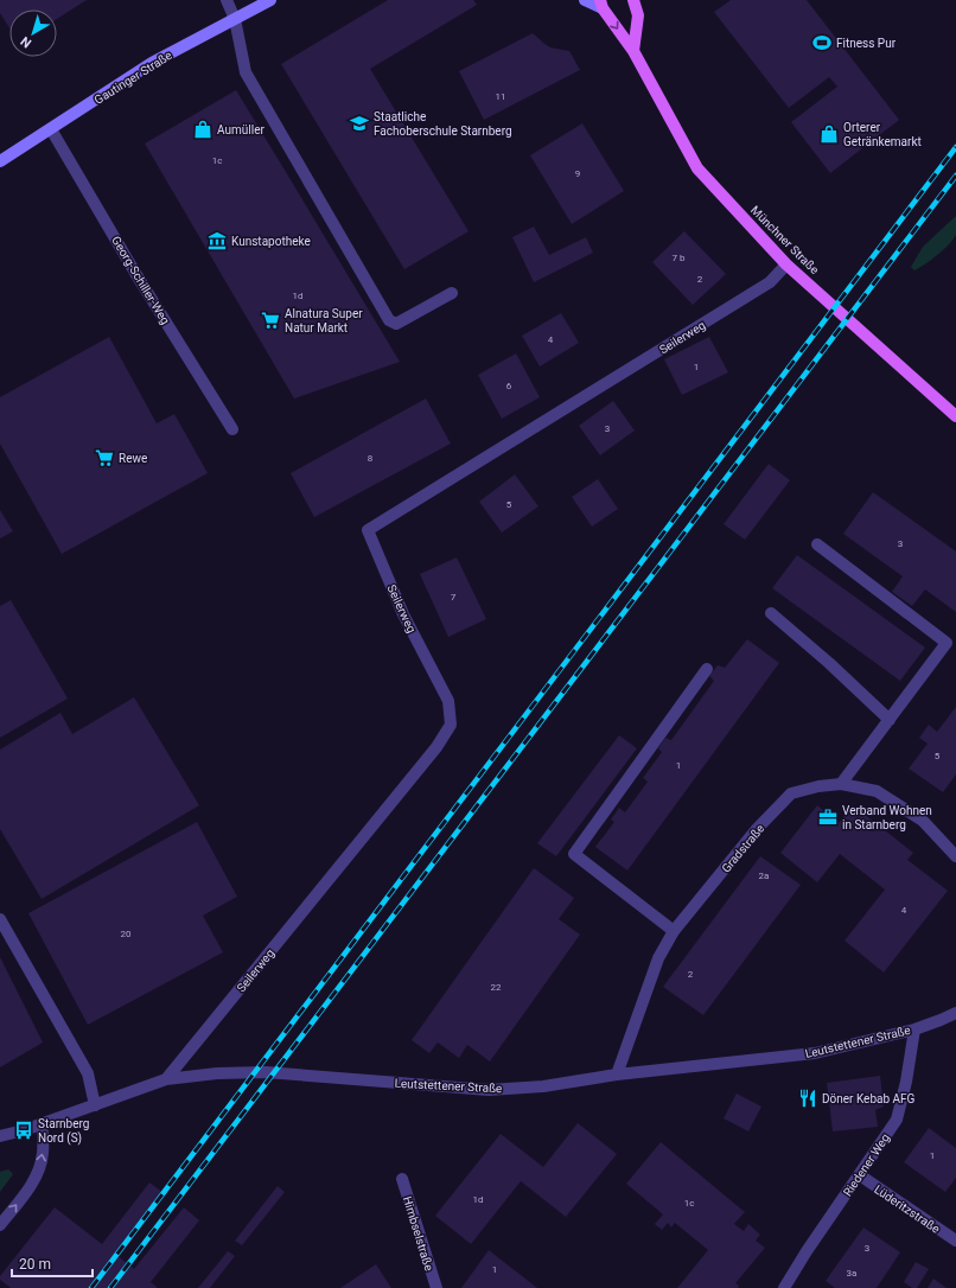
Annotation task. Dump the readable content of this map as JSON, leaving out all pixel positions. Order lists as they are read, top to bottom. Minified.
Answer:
{"streets":{"main road":["Gautinger Straße","Münchner Straße"],"street":["Georg-Schiller-Weg","Seilerweg","Gradstraße","Leutstettener Straße","Riedener Weg","Lüderitzstraße","Himbselstraße"]},"crossings":[["Gautinger Straße","Georg-Schiller-Weg"],["Münchner Straße","Seilerweg"],["Seilerweg","Leutstettener Straße"],["Gradstraße","Leutstettener Straße"],["Leutstettener Straße","Riedener Weg"],["Riedener Weg","Lüderitzstraße"]],"places":{"sports":["Fitness Pur"],"school or university":["Staatliche Fachoberschule Starnberg"],"shop":["Aumüller","Orterer Getränkemarkt"],"museum":["Kunstapotheke"],"supermarket":["Alnatura Super Natur Markt","Rewe"],"office":["Verband Wohnen in Starnberg"],"restaurant":["Döner Kebab AFG"],"bus stop":["Starnberg Nord (S)"]},"house_numbers":["11","1c","9","7 b","2","1d","4","1","6","3","8","5","3","7","5","1","2a","4","20","2","22","1","1d","1c","3","1","3a"],"scale_bar":"20 m","north":"bottom left"}
